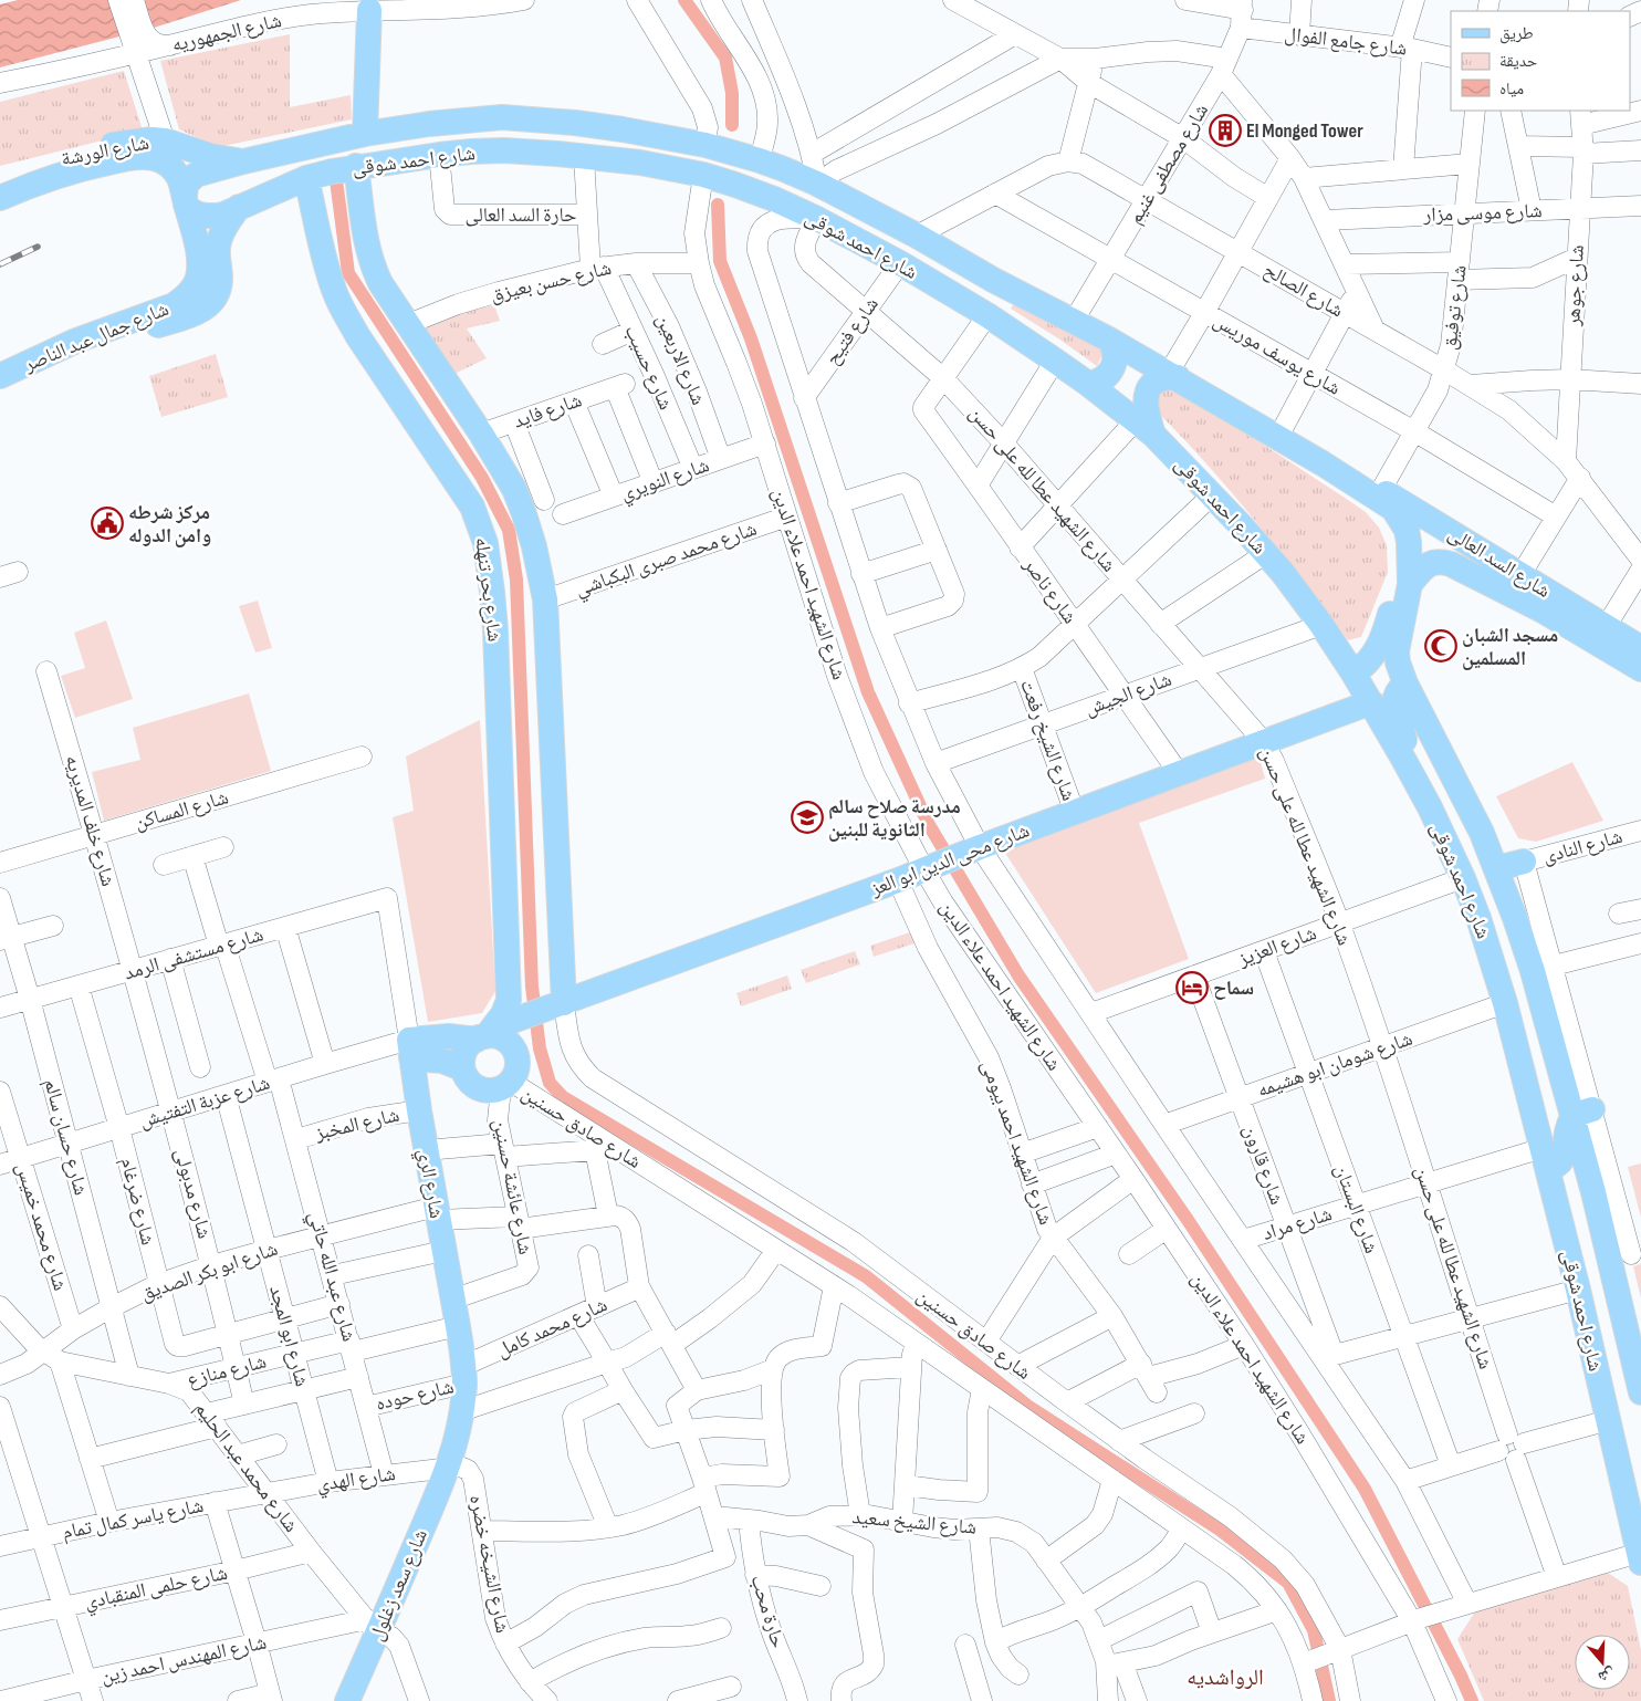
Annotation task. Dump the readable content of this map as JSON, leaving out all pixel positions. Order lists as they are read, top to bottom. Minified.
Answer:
{"streets":{"main road":["شارع الورشة","شارع احمد شوقى","شارع جمال عبد الناصر","شارع السد العالى","شارع بحر تنهله","شارع محى الدين ابو العز","شارع الري","شارع سعد زغلول"],"street":["شارع الجمهوريه","شارع جامع الفوال","شارع مصطفى غنيم","شارع موسى مزار","حارة السد العالى","شارع حسن بعيزق","شارع جوهر","شارع الصالح","شارع توفيق","شارع فتيح","شارع يوسف موريس","شارع الاربعين","شارع حسيب","شارع فايد","شارع النويري","شارع الشهيد عطا لله على حسن","شارع محمد صبرى البكباشي","شارع الشهيد احمد علاء الدين","شارع ناصر","شارع الجيش","شارع الشيخ رفعت","شارع المساكن","شارع خلف المديريه","شارع النادى","شارع العزيز","شارع مستشفى الرمد","شارع شومان ابو هشيمه","شارع عزبة التفتيش","شارع المخبز","شارع صادق حسنين","شارع حسان سالم","شارع الشهيد احمد بيومى","شارع قارون","شارع عائشة حسنين","شارع مدبولى","شارع ضرغام","شارع البستان","شارع مراد","شارع محمد خميس","شارع ابو بكر الصديق","شارع عبد الله حاتي","شارع محمد كامل","شارع ابو المجد","شارع منازع","شارع حوده","شارع محمد عبد الحليم","شارع الهدي","شارع ياسر كمال تمام","شارع الشيخ سعيد","شارع الشيخه خضره","شارع حلمى المنقبادي","حارة محب","شارع المهندس احمد زين"]},"crossings":[["شارع جامع الفوال","شارع مصطفى غنيم"],["شارع الورشة","شارع احمد شوقى"],["شارع احمد شوقى","شارع مصطفى غنيم"],["شارع احمد شوقى","حارة السد العالى"],["شارع احمد شوقى","شارع فتيح"],["شارع احمد شوقى","شارع جمال عبد الناصر"],["شارع احمد شوقى","شارع الشهيد عطا لله على حسن"],["شارع احمد شوقى","شارع السد العالى"],["شارع احمد شوقى","شارع الشهيد احمد علاء الدين"],["شارع احمد شوقى","شارع بحر تنهله"],["شارع احمد شوقى","شارع الجيش"],["شارع احمد شوقى","شارع محى الدين ابو العز"],["شارع احمد شوقى","شارع العزيز"],["شارع احمد شوقى","شارع شومان ابو هشيمه"],["شارع احمد شوقى","شارع مراد"],["شارع مصطفى غنيم","شارع الصالح"],["شارع مصطفى غنيم","شارع يوسف موريس"],["شارع موسى مزار","شارع جوهر"],["شارع موسى مزار","شارع توفيق"],["شارع حسن بعيزق","شارع الاربعين"],["شارع حسن بعيزق","شارع حسيب"],["شارع حسن بعيزق","شارع الشهيد احمد علاء الدين"],["شارع جوهر","شارع الصالح"],["شارع الصالح","شارع توفيق"],["شارع توفيق","شارع يوسف موريس"],["شارع توفيق","شارع السد العالى"],["شارع فتيح","شارع الشهيد عطا لله على حسن"],["شارع الاربعين","شارع النويري"],["شارع حسيب","شارع النويري"],["شارع فايد","شارع النويري"],["شارع النويري","شارع الشهيد احمد علاء الدين"],["شارع الشهيد عطا لله على حسن","شارع ناصر"],["شارع الشهيد عطا لله على حسن","شارع الجيش"],["شارع الشهيد عطا لله على حسن","شارع محى الدين ابو العز"],["شارع الشهيد عطا لله على حسن","شارع العزيز"],["شارع الشهيد عطا لله على حسن","شارع شومان ابو هشيمه"],["شارع الشهيد عطا لله على حسن","شارع مراد"],["شارع محمد صبرى البكباشي","شارع الشهيد احمد علاء الدين"],["شارع الشهيد احمد علاء الدين","شارع محى الدين ابو العز"],["شارع بحر تنهله","شارع محى الدين ابو العز"],["شارع بحر تنهله","شارع صادق حسنين"],["شارع بحر تنهله","شارع عائشة حسنين"],["شارع ناصر","شارع الجيش"],["شارع ناصر","شارع محى الدين ابو العز"],["شارع الجيش","شارع الشيخ رفعت"],["شارع الشيخ رفعت","شارع محى الدين ابو العز"],["شارع المساكن","شارع خلف المديريه"],["شارع خلف المديريه","شارع مستشفى الرمد"],["شارع خلف المديريه","شارع عزبة التفتيش"],["شارع خلف المديريه","شارع مدبولى"],["شارع محى الدين ابو العز","شارع صادق حسنين"],["شارع محى الدين ابو العز","شارع الشهيد احمد بيومى"],["شارع محى الدين ابو العز","شارع عائشة حسنين"],["شارع العزيز","شارع قارون"],["شارع العزيز","شارع البستان"],["شارع مستشفى الرمد","شارع حسان سالم"],["شارع مستشفى الرمد","شارع الري"],["شارع مستشفى الرمد","شارع ضرغام"],["شارع مستشفى الرمد","شارع عبد الله حاتي"],["شارع شومان ابو هشيمه","شارع قارون"],["شارع شومان ابو هشيمه","شارع البستان"],["شارع عزبة التفتيش","شارع حسان سالم"],["شارع عزبة التفتيش","شارع الري"],["شارع عزبة التفتيش","شارع مدبولى"],["شارع عزبة التفتيش","شارع ضرغام"],["شارع عزبة التفتيش","شارع محمد خميس"],["شارع عزبة التفتيش","شارع عبد الله حاتي"],["شارع عزبة التفتيش","شارع ابو المجد"],["شارع المخبز","شارع الري"],["شارع المخبز","شارع عبد الله حاتي"],["شارع صادق حسنين","شارع عائشة حسنين"],["شارع حسان سالم","شارع ابو بكر الصديق"],["شارع حسان سالم","شارع محمد عبد الحليم"],["شارع قارون","شارع مراد"],["شارع الري","شارع عائشة حسنين"],["شارع الري","شارع ابو بكر الصديق"],["شارع الري","شارع محمد كامل"],["شارع الري","شارع منازع"],["شارع الري","شارع حوده"],["شارع الري","شارع الهدي"],["شارع الري","شارع الشيخه خضره"],["شارع الري","شارع سعد زغلول"],["شارع عائشة حسنين","شارع ابو بكر الصديق"],["شارع مدبولى","شارع ضرغام"],["شارع مدبولى","شارع ابو بكر الصديق"],["شارع مدبولى","شارع منازع"],["شارع ضرغام","شارع ابو بكر الصديق"],["شارع البستان","شارع مراد"],["شارع محمد خميس","شارع ابو بكر الصديق"],["شارع ابو بكر الصديق","شارع عبد الله حاتي"],["شارع ابو بكر الصديق","شارع ابو المجد"],["شارع ابو بكر الصديق","شارع محمد عبد الحليم"],["شارع عبد الله حاتي","شارع منازع"],["شارع عبد الله حاتي","شارع حوده"],["شارع عبد الله حاتي","شارع الهدي"],["شارع محمد كامل","شارع حوده"],["شارع ابو المجد","شارع منازع"],["شارع ابو المجد","شارع الهدي"],["شارع منازع","شارع محمد عبد الحليم"],["شارع محمد عبد الحليم","شارع الهدي"],["شارع محمد عبد الحليم","شارع ياسر كمال تمام"],["شارع محمد عبد الحليم","شارع سعد زغلول"],["شارع محمد عبد الحليم","شارع حلمى المنقبادي"],["شارع محمد عبد الحليم","شارع المهندس احمد زين"],["شارع الهدي","شارع ياسر كمال تمام"],["شارع الهدي","شارع الشيخه خضره"],["شارع الهدي","شارع سعد زغلول"],["شارع الشيخ سعيد","حارة محب"],["شارع الشيخه خضره","شارع سعد زغلول"],["شارع سعد زغلول","شارع المهندس احمد زين"]],"districts":["الرواشديه"],"places":{"building":["El Monged Tower"],"public building":["مركز شرطه وامن الدوله"],"mosque":["مسجد الشبان المسلمين"],"school or university":["مدرسة صلاح سالم الثانوية للبنين"],"hotel":["سماح"]},"legend":["طريق","حديقة","مياه"],"north":"bottom"}
